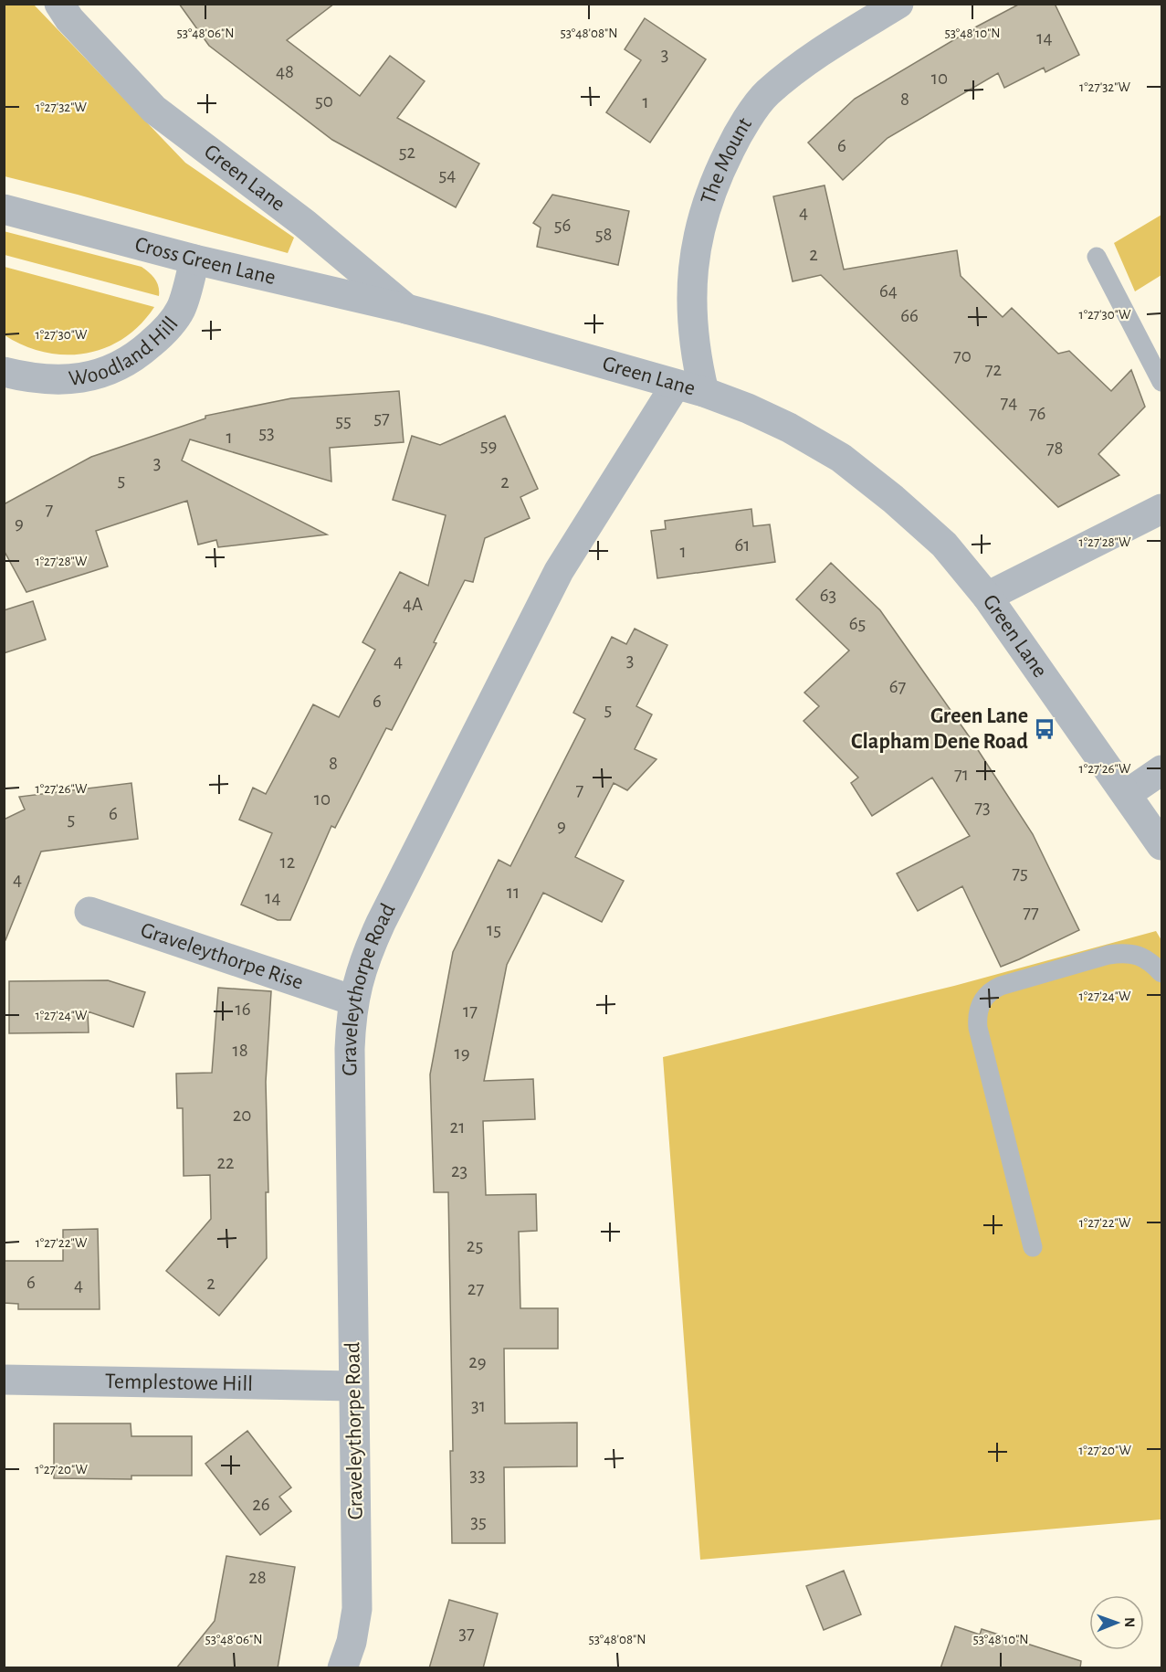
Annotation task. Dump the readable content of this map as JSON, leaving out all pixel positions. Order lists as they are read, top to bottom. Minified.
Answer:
{"streets":{"street":["The Mount","Green Lane","Cross Green Lane","Woodland Hill","Graveleythorpe Rise","Graveleythorpe Road","Templestowe Hill"]},"crossings":[["The Mount","Green Lane"],["The Mount","Graveleythorpe Road"],["Green Lane","Cross Green Lane"],["Green Lane","Graveleythorpe Road"],["Cross Green Lane","Woodland Hill"],["Graveleythorpe Rise","Graveleythorpe Road"],["Graveleythorpe Road","Templestowe Hill"]],"places":{"bus stop":["Green Lane Clapham Dene Road"]},"house_numbers":["14","3","48","10","8","50","1","6","52","54","4","56","58","2","64","66","70","72","74","76","57","55","53","1","59","78","3","5","2","7","9","61","1","63","4A","65","3","4","67","6","5","8","71","7","10","73","6","5","9","12","75","4","11","14","77","15","16","17","18","19","20","21","22","23","25","6","2","4","27","29","31","33","26","35","28","37"],"north":"right","coordinates":["53°48'06\"N","53°48'08\"N","53°48'10\"N","1°27'32\"W","1°27'30\"W","1°27'28\"W","1°27'26\"W","1°27'24\"W","1°27'22\"W","1°27'20\"W"]}
